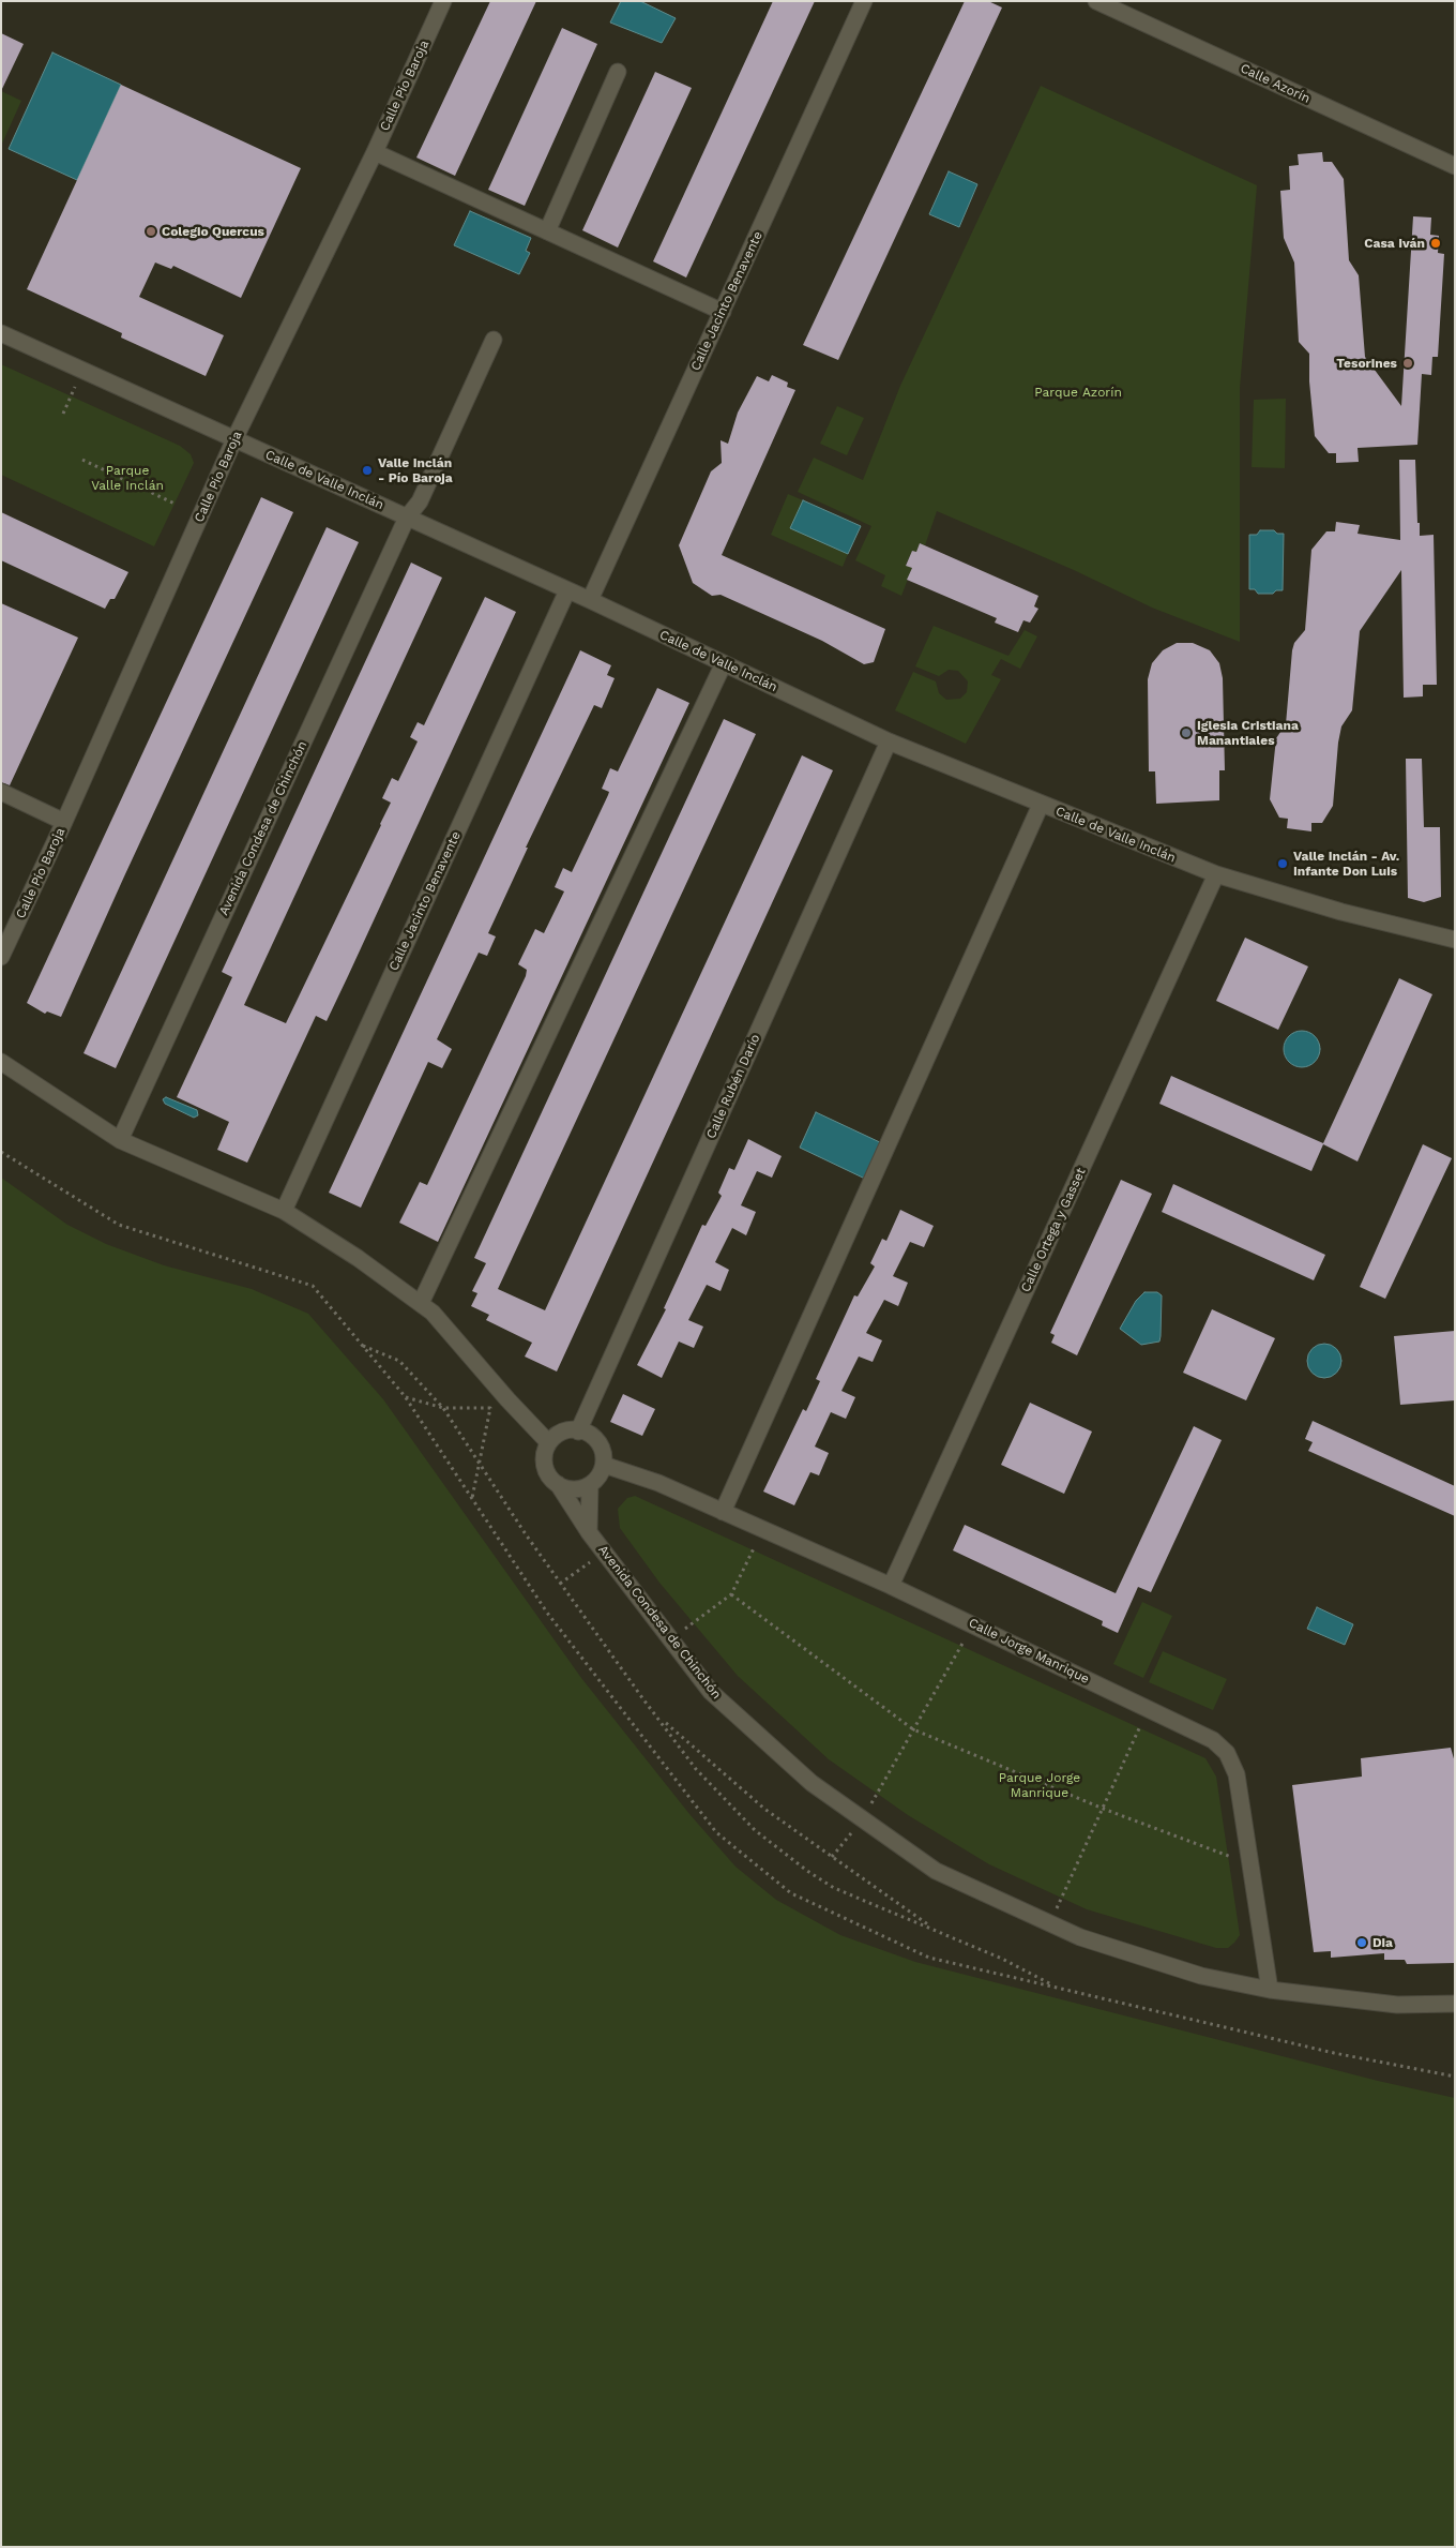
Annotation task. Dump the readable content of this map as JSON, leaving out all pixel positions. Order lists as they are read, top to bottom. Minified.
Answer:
{"streets":{"street":["Calle Azorín","Calle Pío Baroja","Calle Jacinto Benavente","Calle de Valle Inclán","Avenida Condesa de Chinchón","Calle Rubén Darío","Calle Ortega y Gasset","Calle Jorge Manrique"]},"crossings":[["Calle Pío Baroja","Calle de Valle Inclán"],["Calle Jacinto Benavente","Calle de Valle Inclán"],["Calle de Valle Inclán","Avenida Condesa de Chinchón"],["Calle de Valle Inclán","Calle Rubén Darío"],["Calle de Valle Inclán","Calle Ortega y Gasset"],["Avenida Condesa de Chinchón","Calle Rubén Darío"],["Avenida Condesa de Chinchón","Calle Jorge Manrique"],["Calle Rubén Darío","Calle Jorge Manrique"],["Calle Ortega y Gasset","Calle Jorge Manrique"]],"parks":["Parque Azorín","Parque Valle Inclán","Parque Jorge Manrique"],"places":["Colegio Quercus","Casa Iván","Tesorines","Valle Inclán - Pío Baroja","Iglesia Cristiana Manantiales","Valle Inclán - Av. Infante Don Luis","Dia"]}
